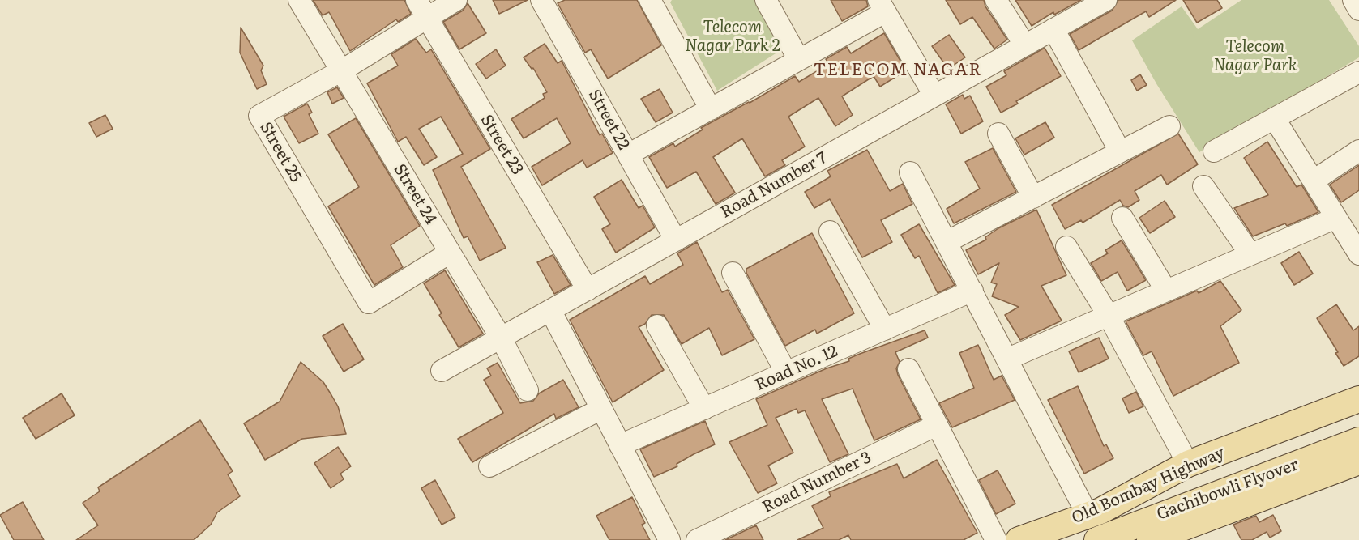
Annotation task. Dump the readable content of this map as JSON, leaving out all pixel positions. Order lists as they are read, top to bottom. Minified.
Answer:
{"streets":{"main road":["Old Bombay Highway","Gachibowli Flyover"],"street":["Street 22","Street 23","Street 25","Road Number 7","Street 24","Road No. 12","Road Number 3"]},"crossings":[["Street 22","Road Number 7"],["Street 23","Street 25"],["Street 23","Road Number 7"],["Street 25","Street 24"],["Road Number 7","Street 24"],["Old Bombay Highway","Gachibowli Flyover"]],"districts":["TELECOM NAGAR"],"parks":["Telecom Nagar Park 2","Telecom Nagar Park"]}
